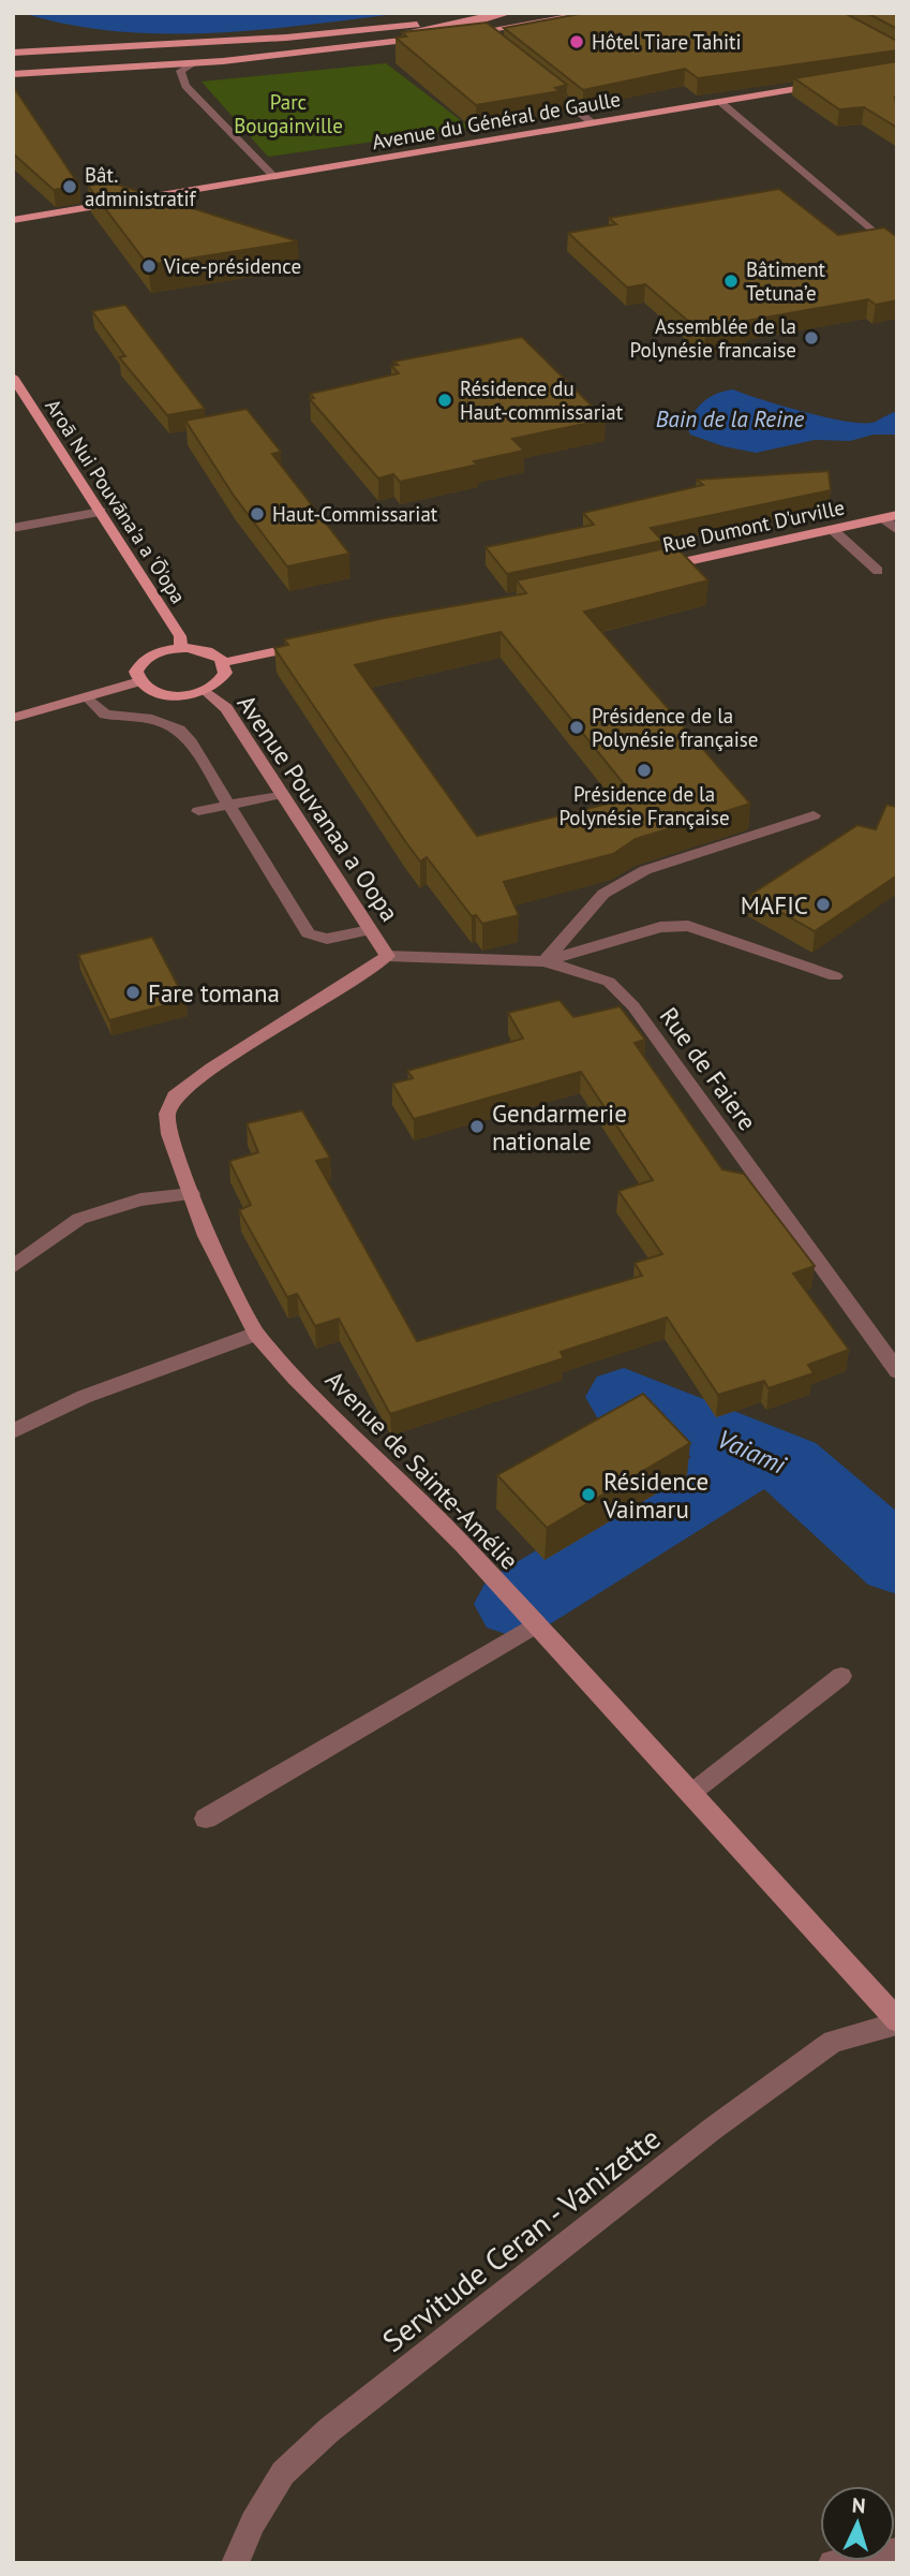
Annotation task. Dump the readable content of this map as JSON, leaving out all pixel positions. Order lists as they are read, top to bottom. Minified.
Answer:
{"streets":{"main road":["Avenue du Général de Gaulle","Aroā Nui Pouvāna'a a 'Ō'opa","Rue Dumont D'urville"],"street":["Avenue Pouvanaa a Oopa","Rue de Faiere","Avenue de Sainte-Amélie","Servitude Ceran - Vanizette"]},"crossings":[["Avenue Pouvanaa a Oopa","Rue de Faiere"],["Avenue Pouvanaa a Oopa","Avenue de Sainte-Amélie"],["Rue de Faiere","Avenue de Sainte-Amélie"],["Avenue de Sainte-Amélie","Servitude Ceran - Vanizette"]],"water":["Bain de la Reine","Vaiami"],"parks":["Parc Bougainville"],"places":["Hôtel Tiare Tahiti","Bât. administratif","Vice-présidence","Bâtiment Tetuna’e","Assemblée de la Polynésie francaise","Résidence du Haut-commissariat","Haut-Commissariat","Présidence de la Polynésie française","Présidence de la Polynésie Française","MAFIC","Fare tomana","Gendarmerie nationale","Résidence Vaimaru"],"north":"top"}
